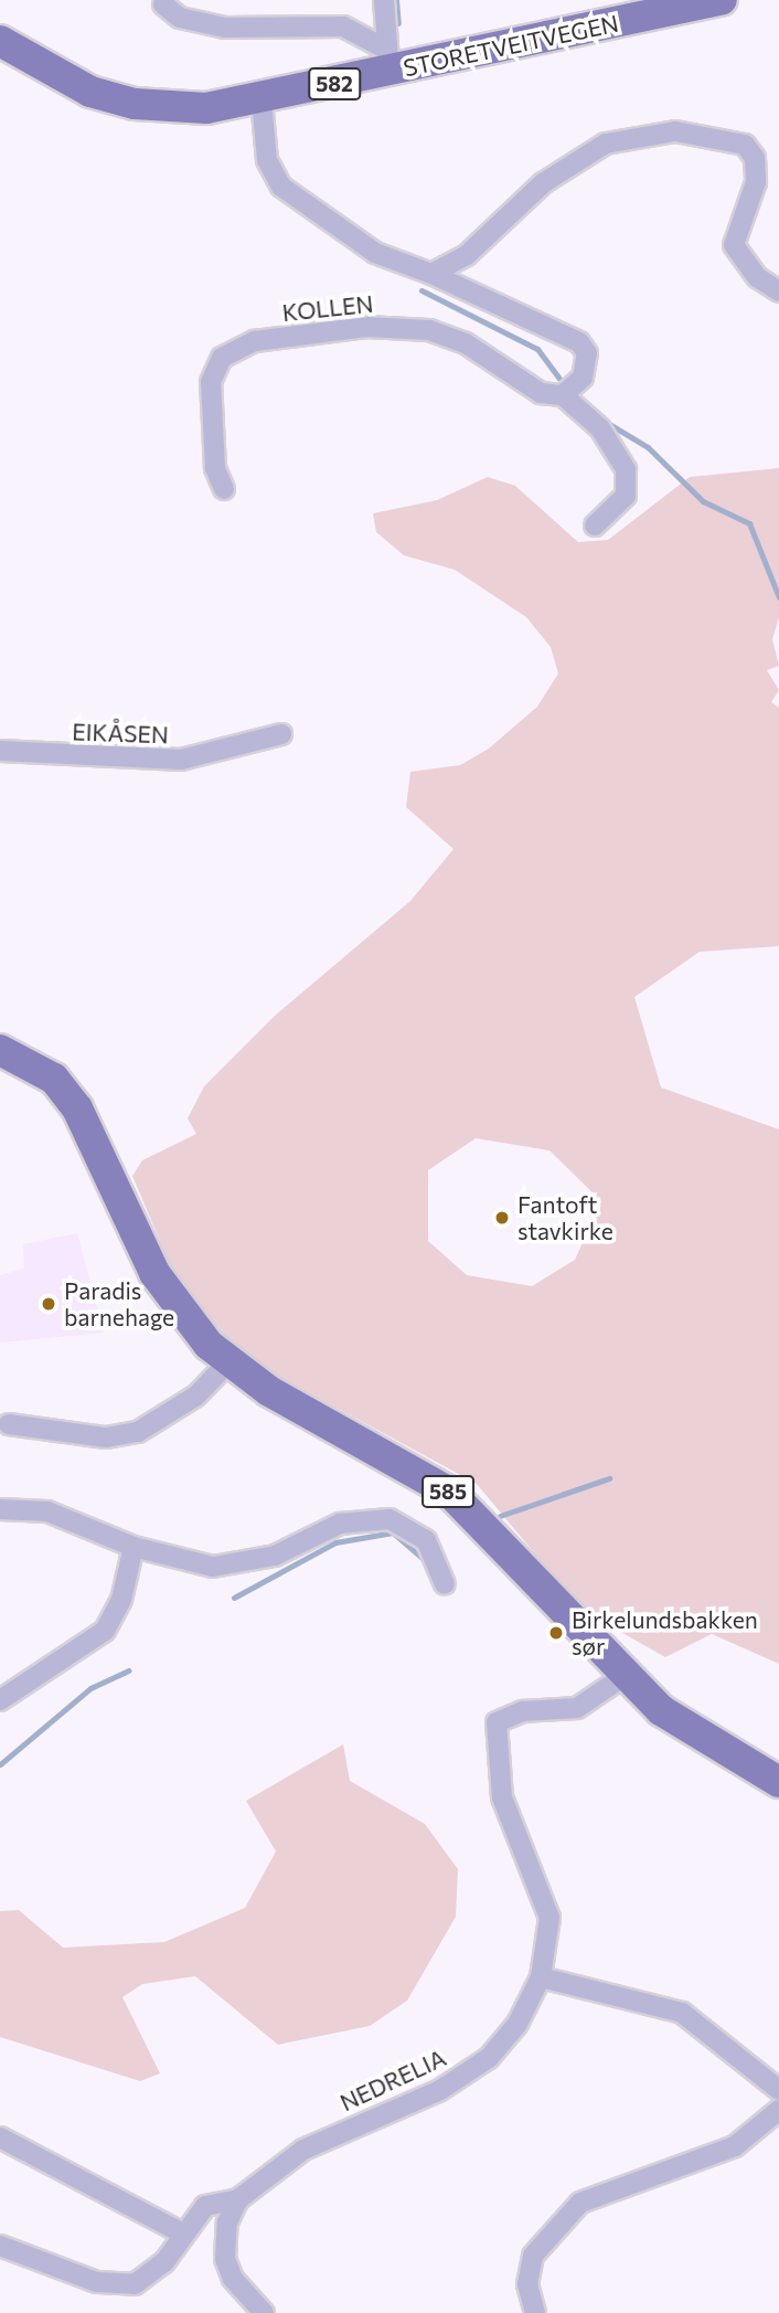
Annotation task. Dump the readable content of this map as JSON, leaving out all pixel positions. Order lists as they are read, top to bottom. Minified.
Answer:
{"streets":{"main road":["STORETVEITVEGEN","582","585"],"street":["KOLLEN","EIKÅSEN","NEDRELIA"]},"crossings":[["585","NEDRELIA"]],"places":["Fantoft stavkirke","Paradis barnehage","Birkelundsbakken sør"]}
